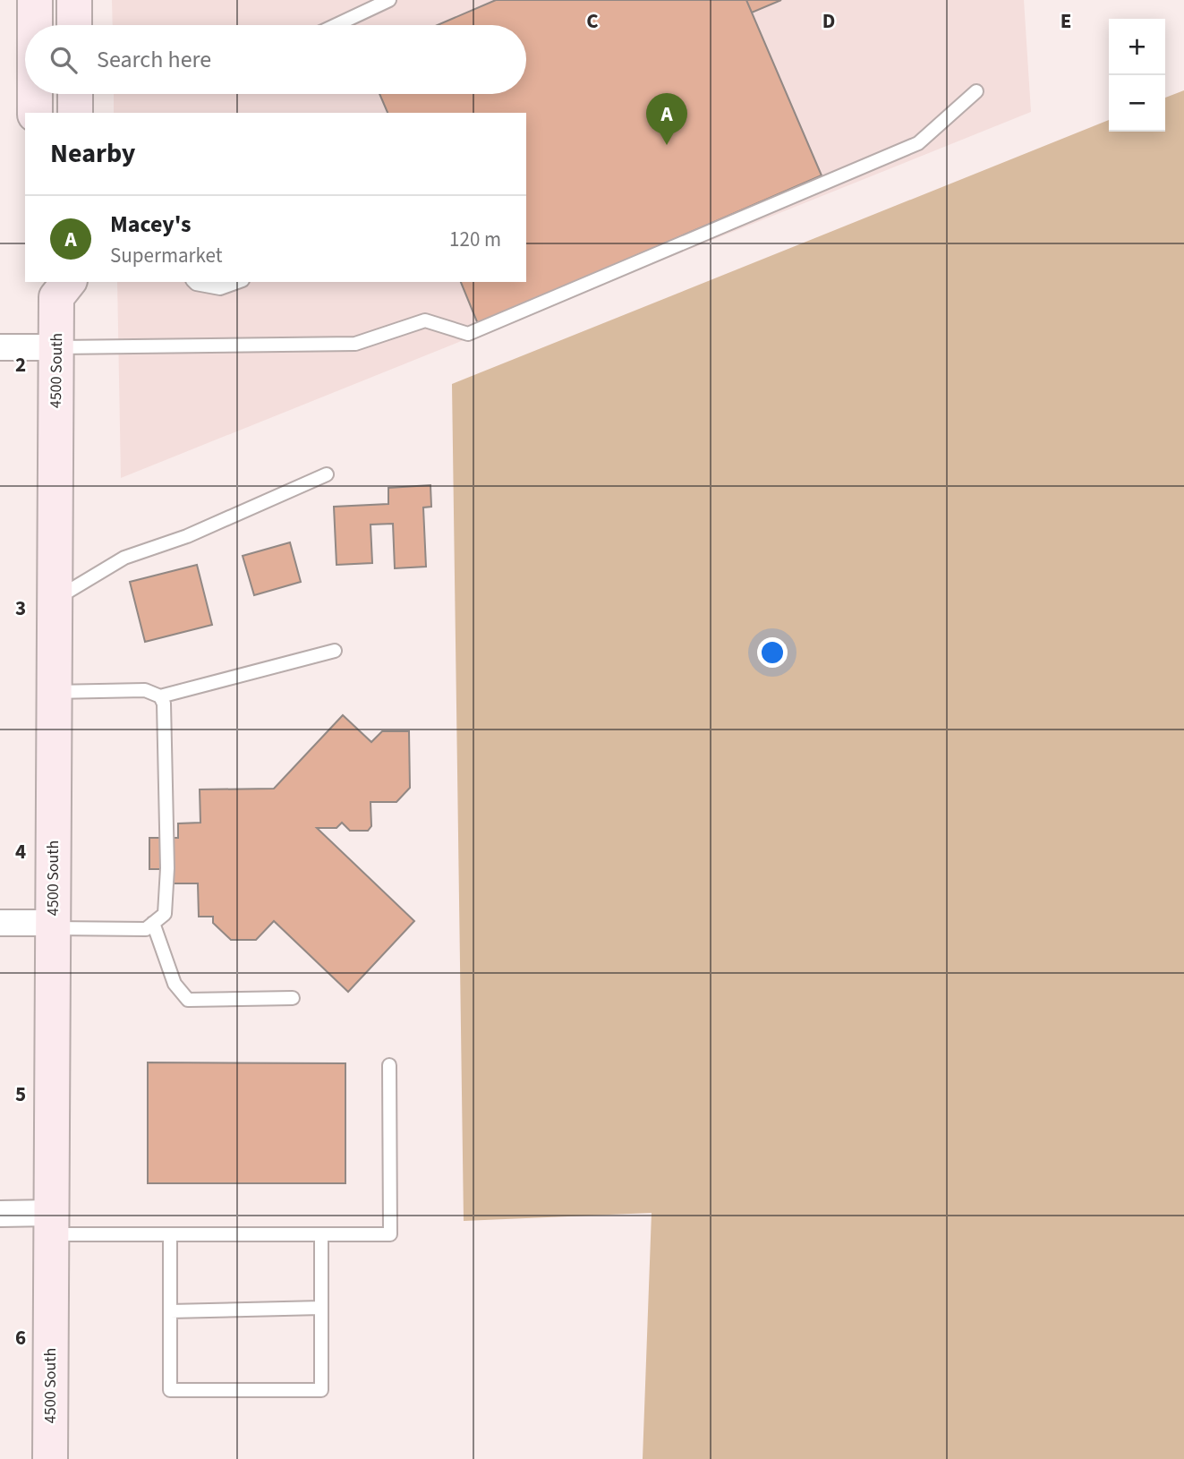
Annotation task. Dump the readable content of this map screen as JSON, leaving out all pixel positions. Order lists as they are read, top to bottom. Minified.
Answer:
{"streets":{"main road":["4500 South"]},"page":{"map_buttons":["+","−"],"search":"Search here","pins":"A","heading":"Nearby","list":[{"mark":"A","name":"Macey's","note":"Supermarket","value":"120 m"}]},"grid":{"columns":["C","D","E"],"rows":["2","3","4","5","6"]}}
